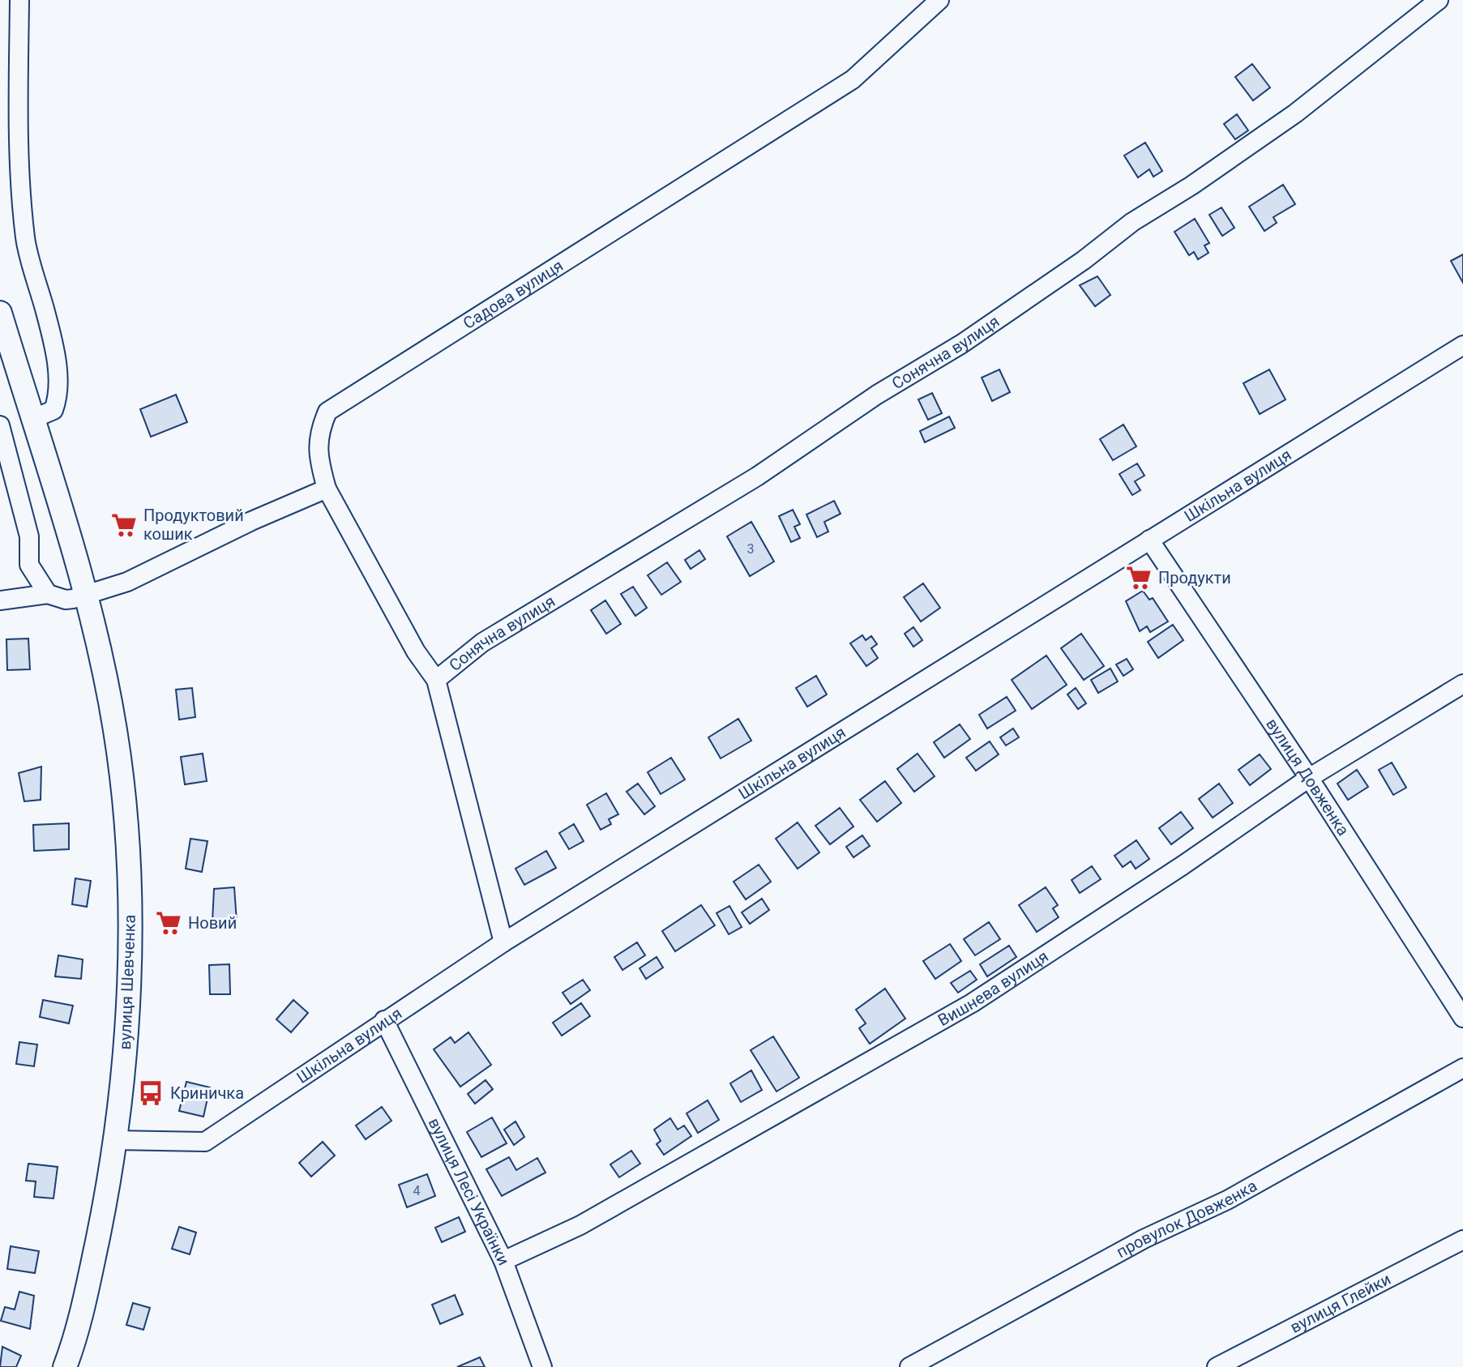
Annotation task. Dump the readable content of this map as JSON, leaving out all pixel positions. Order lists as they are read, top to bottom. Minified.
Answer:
{"streets":{"main road":["вулиця Шевченка"],"street":["Садова вулиця","Сонячна вулиця","Шкільна вулиця","вулиця Довженка","Вишнева вулиця","вулиця Лесі Українки","провулок Довженка","вулиця Глейки"]},"crossings":[["Садова вулиця","Сонячна вулиця"],["Шкільна вулиця","вулиця Довженка"],["Шкільна вулиця","вулиця Шевченка"],["Шкільна вулиця","вулиця Лесі Українки"],["вулиця Довженка","Вишнева вулиця"],["Вишнева вулиця","вулиця Лесі Українки"]],"places":{"supermarket":["Продуктовий кошик","Продукти","Новий"],"bus stop":["Криничка"]},"house_numbers":["3","4"]}
